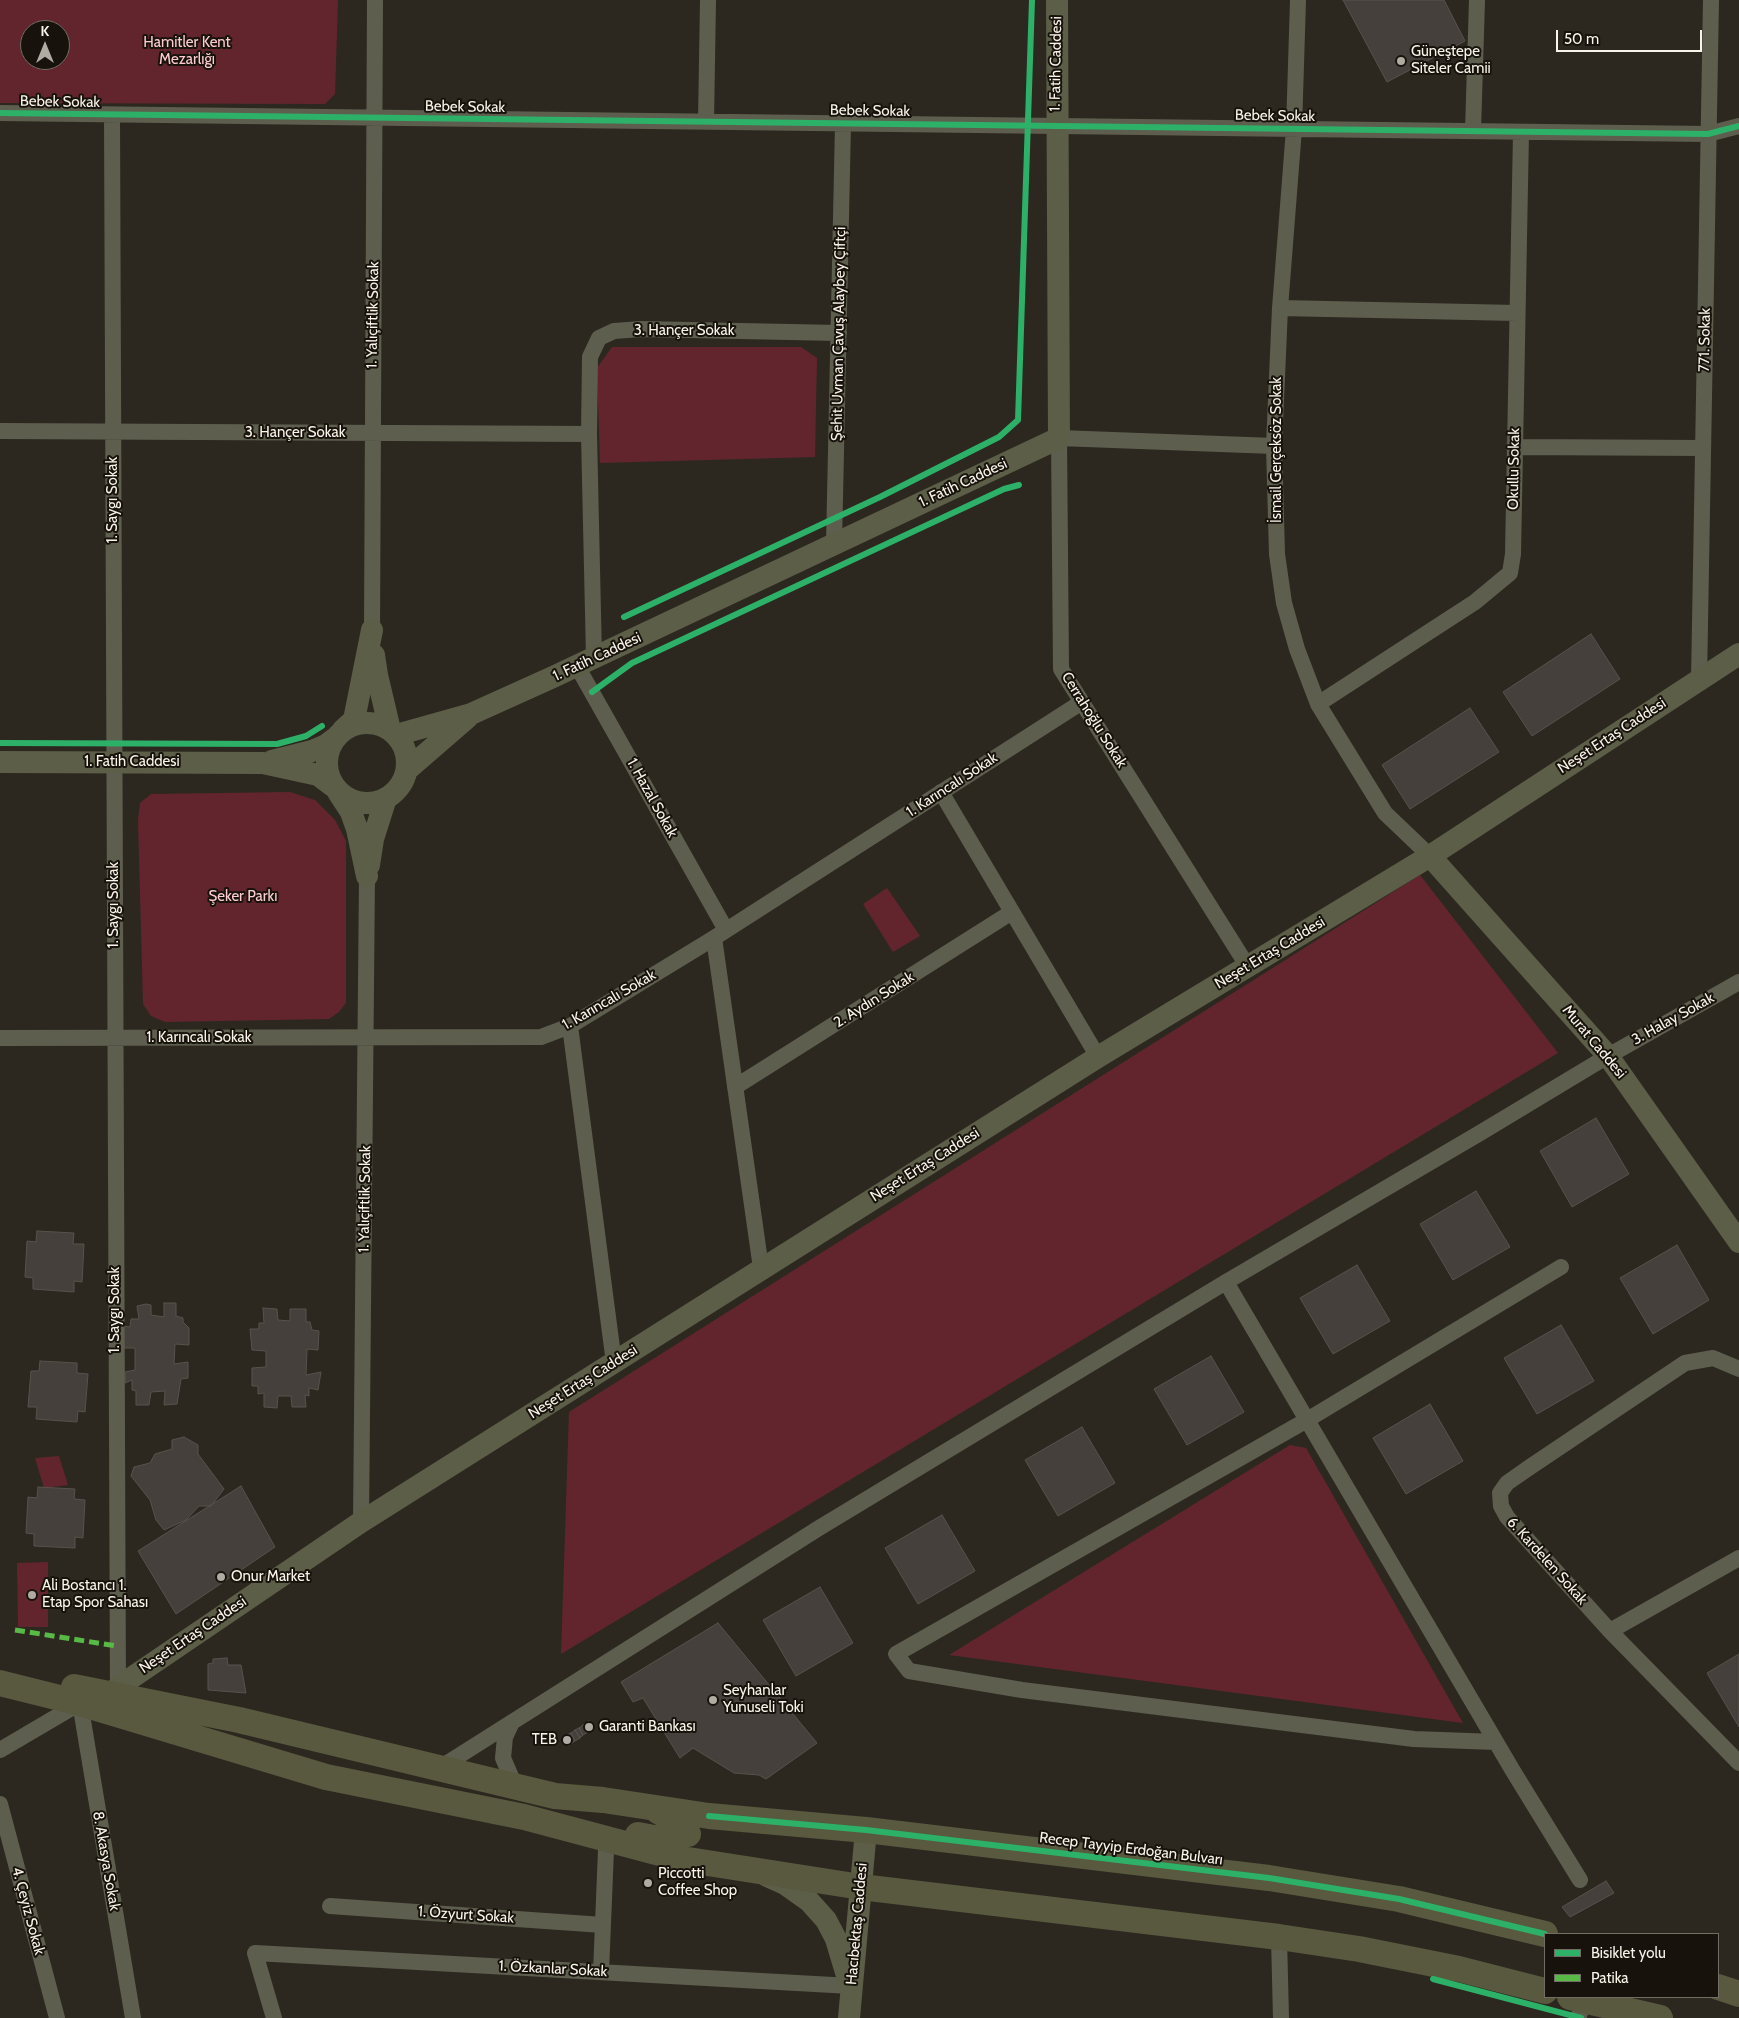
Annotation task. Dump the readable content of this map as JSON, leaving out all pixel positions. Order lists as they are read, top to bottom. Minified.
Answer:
{"streets":{"main road":["Recep Tayyip Erdoğan Bulvarı"],"street":["1. Fatih Caddesi","Bebek Sokak","1. Yalıçiftlik Sokak","3. Hançer Sokak","Şehit Uvman Çavuş Alaybey Çiftçi","771. Sokak","İsmail Gerçeksöz Sokak","Okullu Sokak","1. Saygı Sokak","Cerrahoğlu Sokak","Neşet Ertaş Caddesi","1. Karıncalı Sokak","1. Hazal Sokak","2. Aydın Sokak","3. Halay Sokak","Murat Caddesi","6. Kardelen Sokak","8. Akasya Sokak","4. Çeyiz Sokak","1. Özyurt Sokak","Hacıbektaş Caddesi","1. Özkanlar Sokak"]},"crossings":[["1. Fatih Caddesi","Bebek Sokak"],["1. Fatih Caddesi","3. Hançer Sokak"],["1. Fatih Caddesi","Şehit Uvman Çavuş Alaybey Çiftçi"],["1. Fatih Caddesi","1. Saygı Sokak"],["1. Fatih Caddesi","Cerrahoğlu Sokak"],["1. Fatih Caddesi","1. Hazal Sokak"],["Bebek Sokak","1. Yalıçiftlik Sokak"],["Bebek Sokak","Şehit Uvman Çavuş Alaybey Çiftçi"],["Bebek Sokak","771. Sokak"],["Bebek Sokak","İsmail Gerçeksöz Sokak"],["Bebek Sokak","Okullu Sokak"],["Bebek Sokak","1. Saygı Sokak"],["1. Yalıçiftlik Sokak","3. Hançer Sokak"],["1. Yalıçiftlik Sokak","Neşet Ertaş Caddesi"],["1. Yalıçiftlik Sokak","1. Karıncalı Sokak"],["3. Hançer Sokak","Şehit Uvman Çavuş Alaybey Çiftçi"],["3. Hançer Sokak","1. Saygı Sokak"],["3. Hançer Sokak","1. Hazal Sokak"],["771. Sokak","Neşet Ertaş Caddesi"],["İsmail Gerçeksöz Sokak","Okullu Sokak"],["İsmail Gerçeksöz Sokak","Neşet Ertaş Caddesi"],["İsmail Gerçeksöz Sokak","Murat Caddesi"],["1. Saygı Sokak","Neşet Ertaş Caddesi"],["1. Saygı Sokak","1. Karıncalı Sokak"],["1. Saygı Sokak","Recep Tayyip Erdoğan Bulvarı"],["Cerrahoğlu Sokak","Neşet Ertaş Caddesi"],["Cerrahoğlu Sokak","1. Karıncalı Sokak"],["Neşet Ertaş Caddesi","Murat Caddesi"],["Neşet Ertaş Caddesi","Recep Tayyip Erdoğan Bulvarı"],["1. Karıncalı Sokak","1. Hazal Sokak"],["3. Halay Sokak","Murat Caddesi"],["3. Halay Sokak","Recep Tayyip Erdoğan Bulvarı"],["Recep Tayyip Erdoğan Bulvarı","Hacıbektaş Caddesi"],["Hacıbektaş Caddesi","1. Özkanlar Sokak"]],"parks":["Hamitler Kent Mezarlığı","Şeker Parkı"],"places":["Güneştepe Siteler Camii","Onur Market","Ali Bostancı 1. Etap Spor Sahası","Seyhanlar Yunuseli Toki","Garanti Bankası","TEB","Piccotti Coffee Shop"],"legend":["Bisiklet yolu","Patika"],"scale_bar":"50 m","north":"top"}
